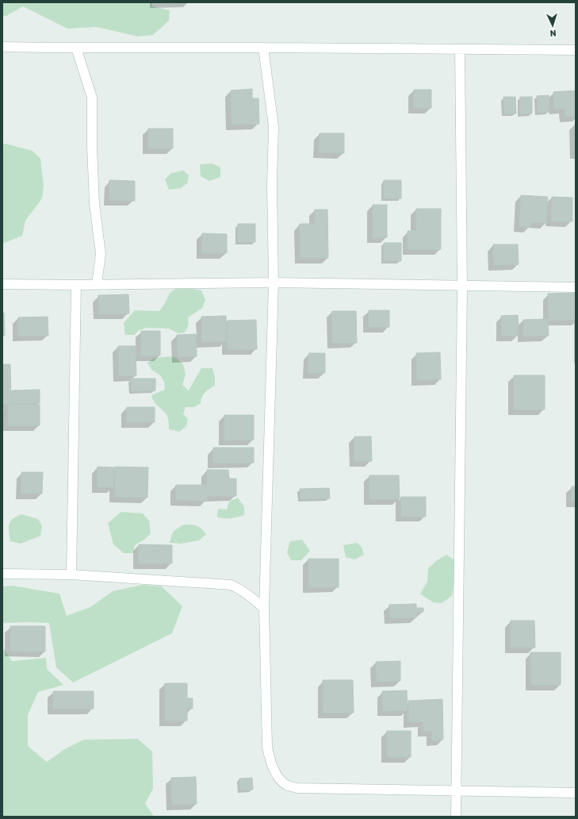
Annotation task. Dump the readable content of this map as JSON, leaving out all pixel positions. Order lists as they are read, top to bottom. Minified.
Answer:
{"north":"bottom"}
